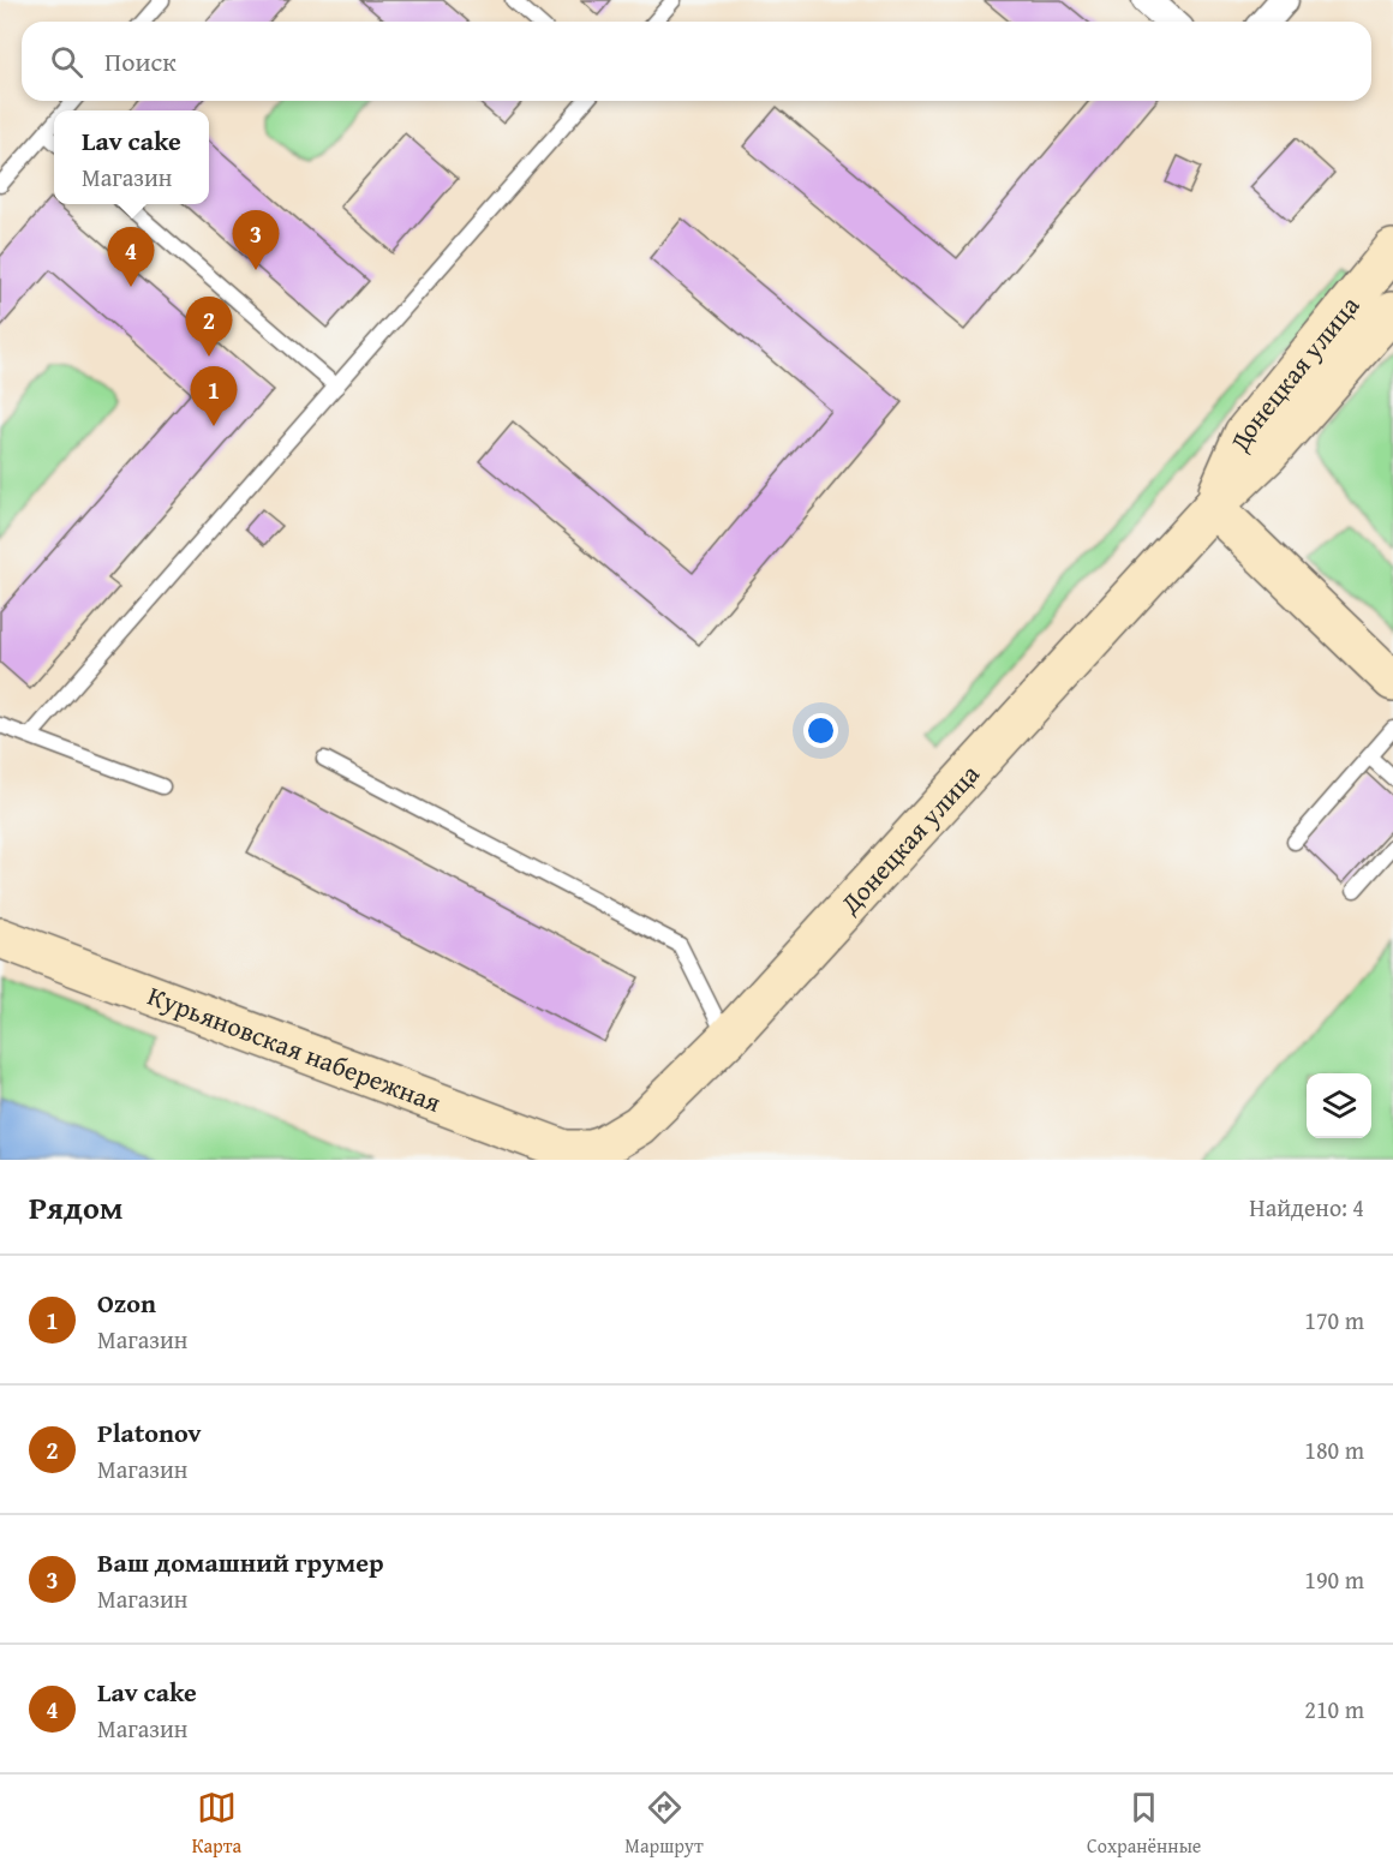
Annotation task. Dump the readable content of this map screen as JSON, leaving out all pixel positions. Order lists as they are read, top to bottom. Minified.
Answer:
{"streets":{"main road":["Донецкая улица","Курьяновская набережная"]},"crossings":[["Донецкая улица","Курьяновская набережная"]],"page":{"search":"Поиск","popup":["Lav cake","Магазин"],"pins":["3","4","2","1"],"heading":["Рядом","Найдено: 4"],"list":[{"mark":"1","name":"Ozon","note":"Магазин","value":"170 m"},{"mark":"2","name":"Platonov","note":"Магазин","value":"180 m"},{"mark":"3","name":"Ваш домашний грумер","note":"Магазин","value":"190 m"},{"mark":"4","name":"Lav cake","note":"Магазин","value":"210 m"}],"nav":["Карта","Маршрут","Сохранённые"]}}
